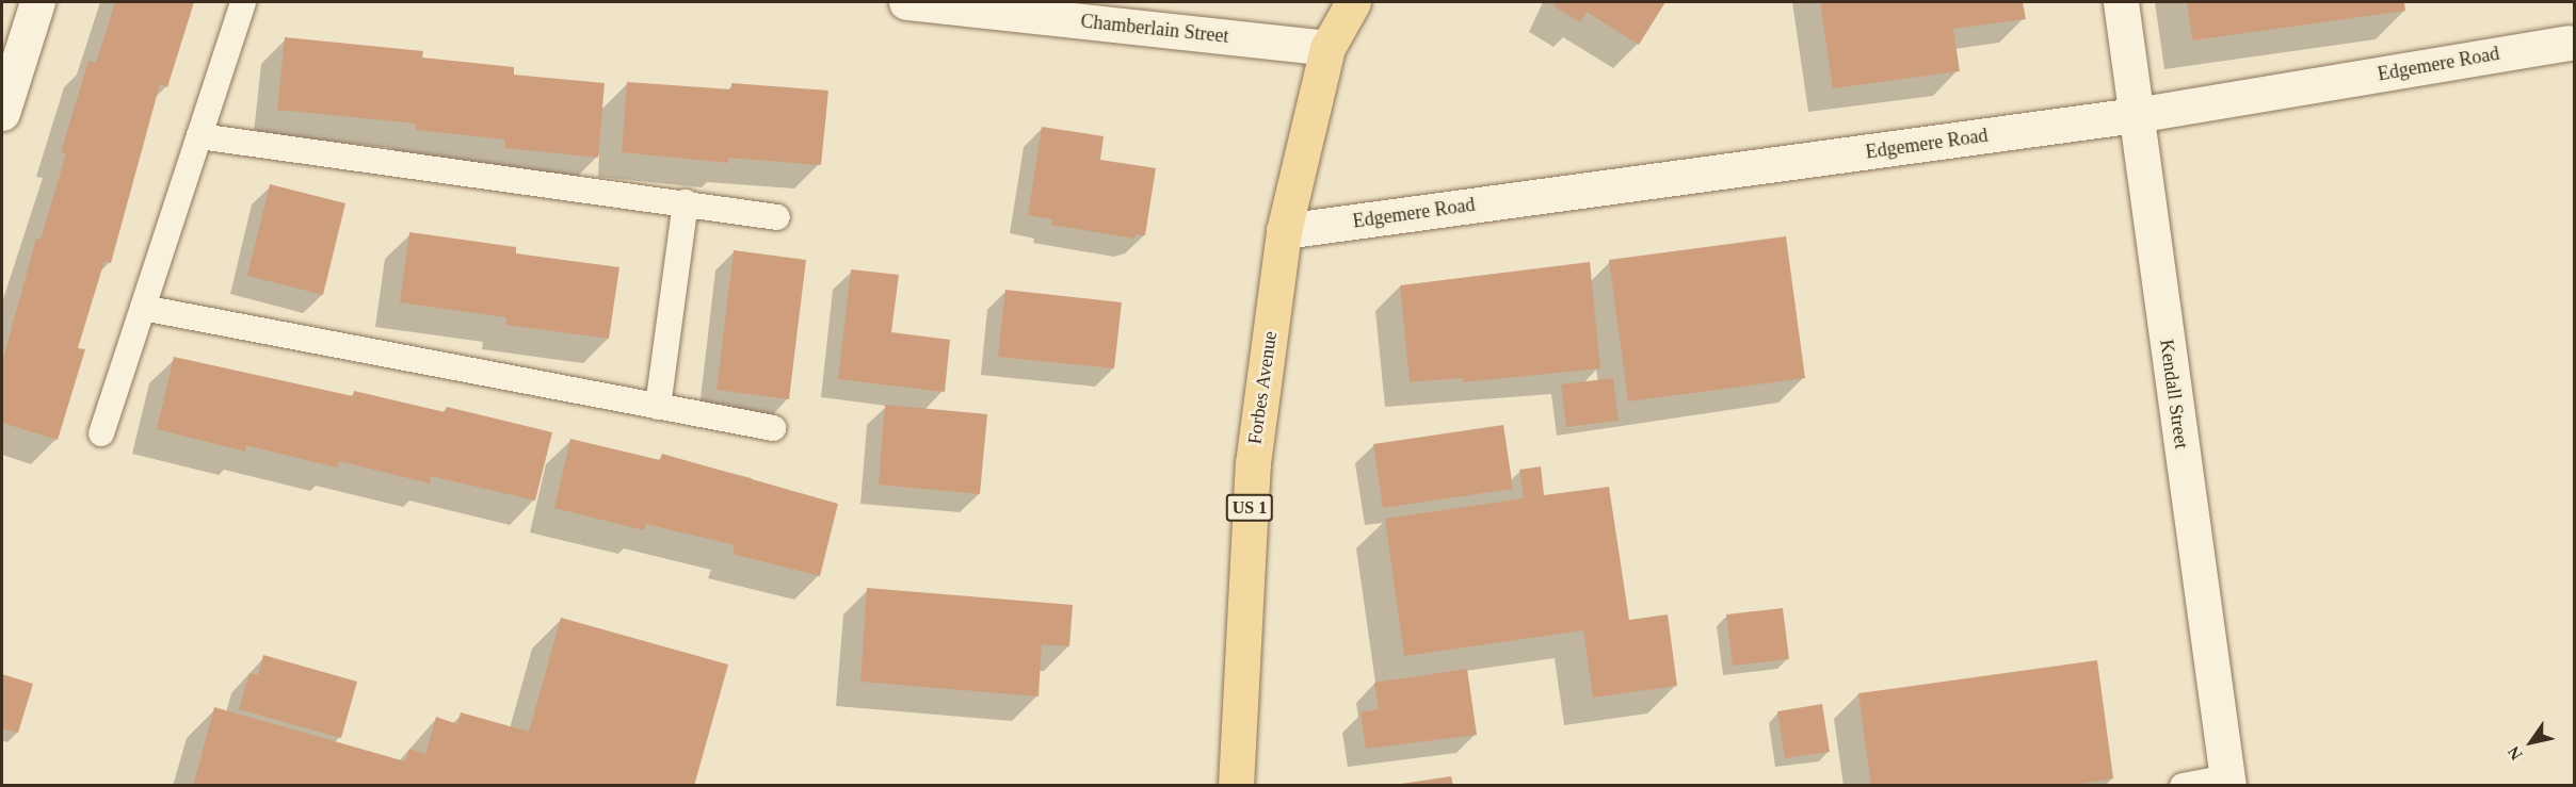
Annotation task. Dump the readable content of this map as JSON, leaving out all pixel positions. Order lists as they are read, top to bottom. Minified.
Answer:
{"streets":{"main road":["Forbes Avenue","US 1"],"street":["Chamberlain Street","Edgemere Road","Kendall Street"]},"crossings":[["Chamberlain Street","Forbes Avenue"],["Edgemere Road","Forbes Avenue"],["Edgemere Road","Kendall Street"]],"north":"bottom left"}
